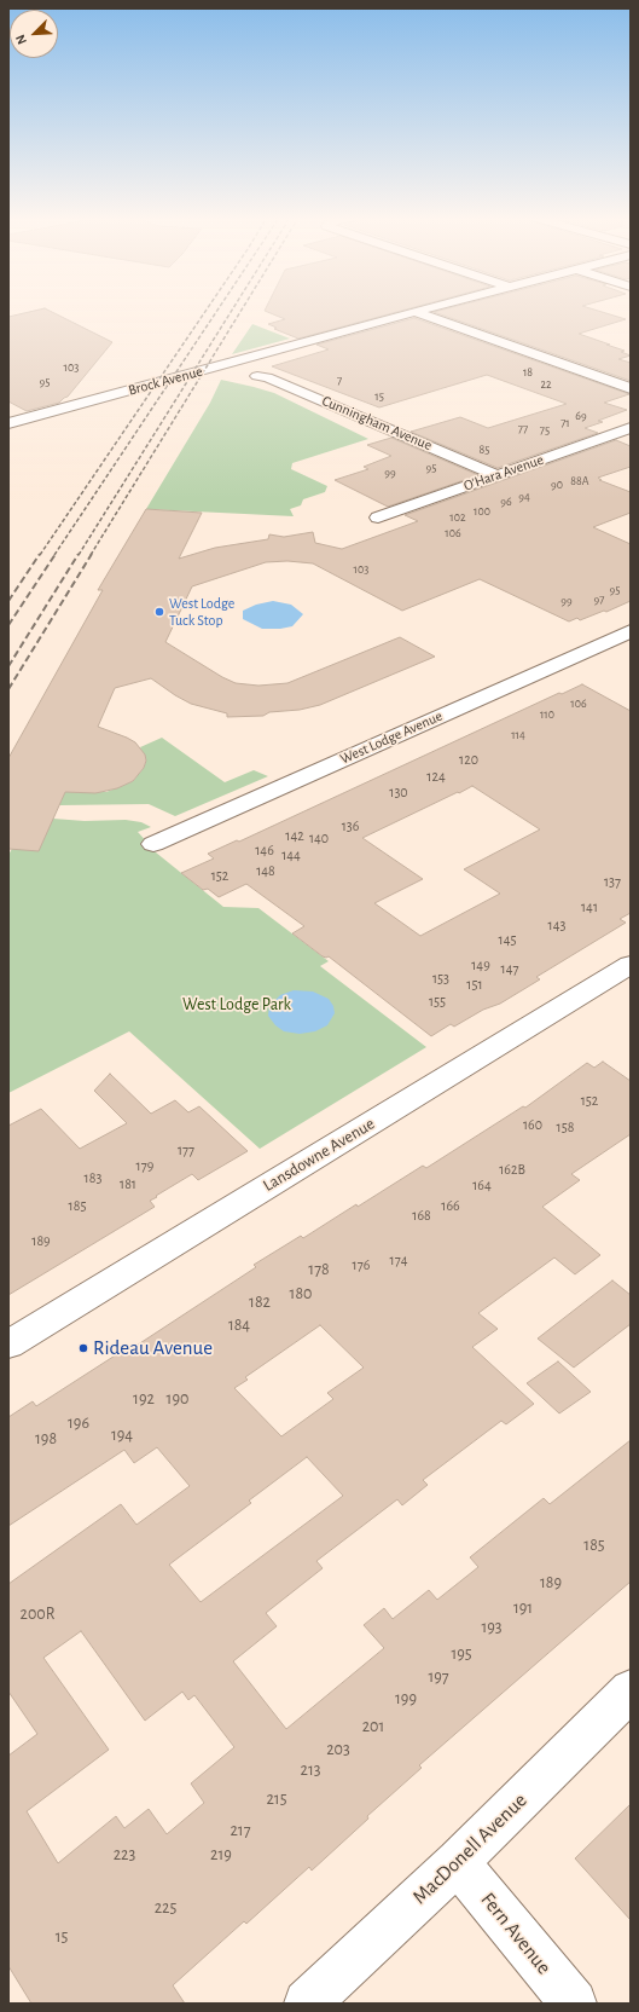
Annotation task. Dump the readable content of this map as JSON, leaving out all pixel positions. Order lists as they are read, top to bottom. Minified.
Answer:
{"streets":{"street":["Brock Avenue","Cunningham Avenue","O'Hara Avenue","West Lodge Avenue","Lansdowne Avenue","MacDonell Avenue","Fern Avenue"]},"crossings":[["Cunningham Avenue","O'Hara Avenue"],["MacDonell Avenue","Fern Avenue"]],"parks":["West Lodge Park"],"places":["West Lodge Tuck Stop","Rideau Avenue"],"house_numbers":["103","18","7","95","22","15","69","71","77","75","85","95","99","88A","90","94","96","100","102","106","103","95","97","99","106","110","114","120","124","130","136","142","140","146","144","148","152","137","141","143","145","149","147","153","151","155","152","160","158","177","179","162B","183","181","164","185","166","168","189","174","176","178","180","182","184","192","190","196","194","198","185","189","191","200R","193","195","197","199","201","203","213","215","217","223","219","225","15"],"north":"bottom left"}
